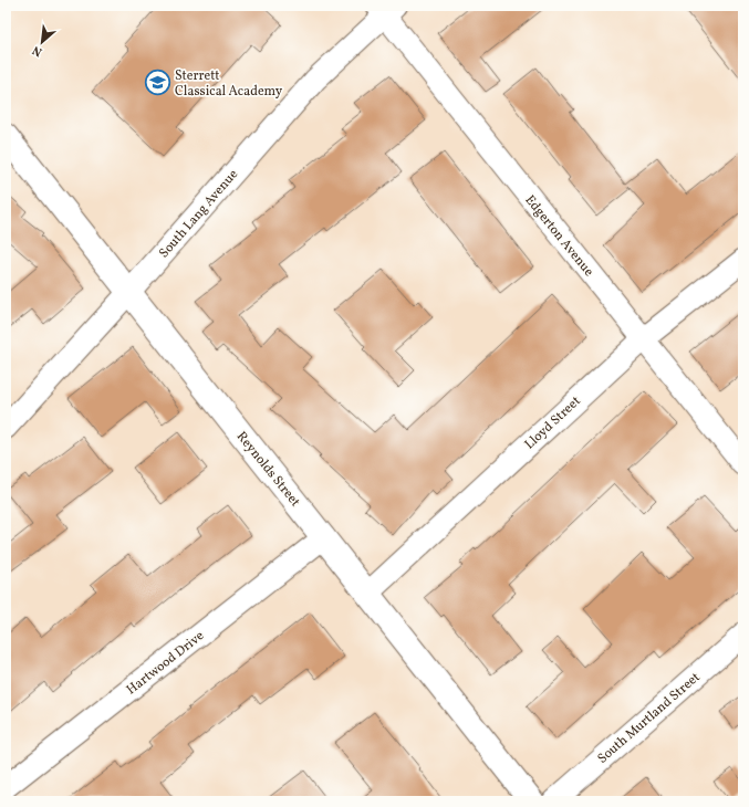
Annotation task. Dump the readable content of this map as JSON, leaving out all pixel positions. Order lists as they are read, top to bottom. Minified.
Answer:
{"streets":{"street":["South Lang Avenue","Edgerton Avenue","Lloyd Street","Reynolds Street","Hartwood Drive","South Murtland Street"]},"crossings":[["South Lang Avenue","Edgerton Avenue"],["South Lang Avenue","Reynolds Street"],["Edgerton Avenue","Lloyd Street"],["Lloyd Street","Reynolds Street"],["Reynolds Street","Hartwood Drive"]],"places":{"school or university":["Sterrett Classical Academy"]},"north":"bottom left"}
